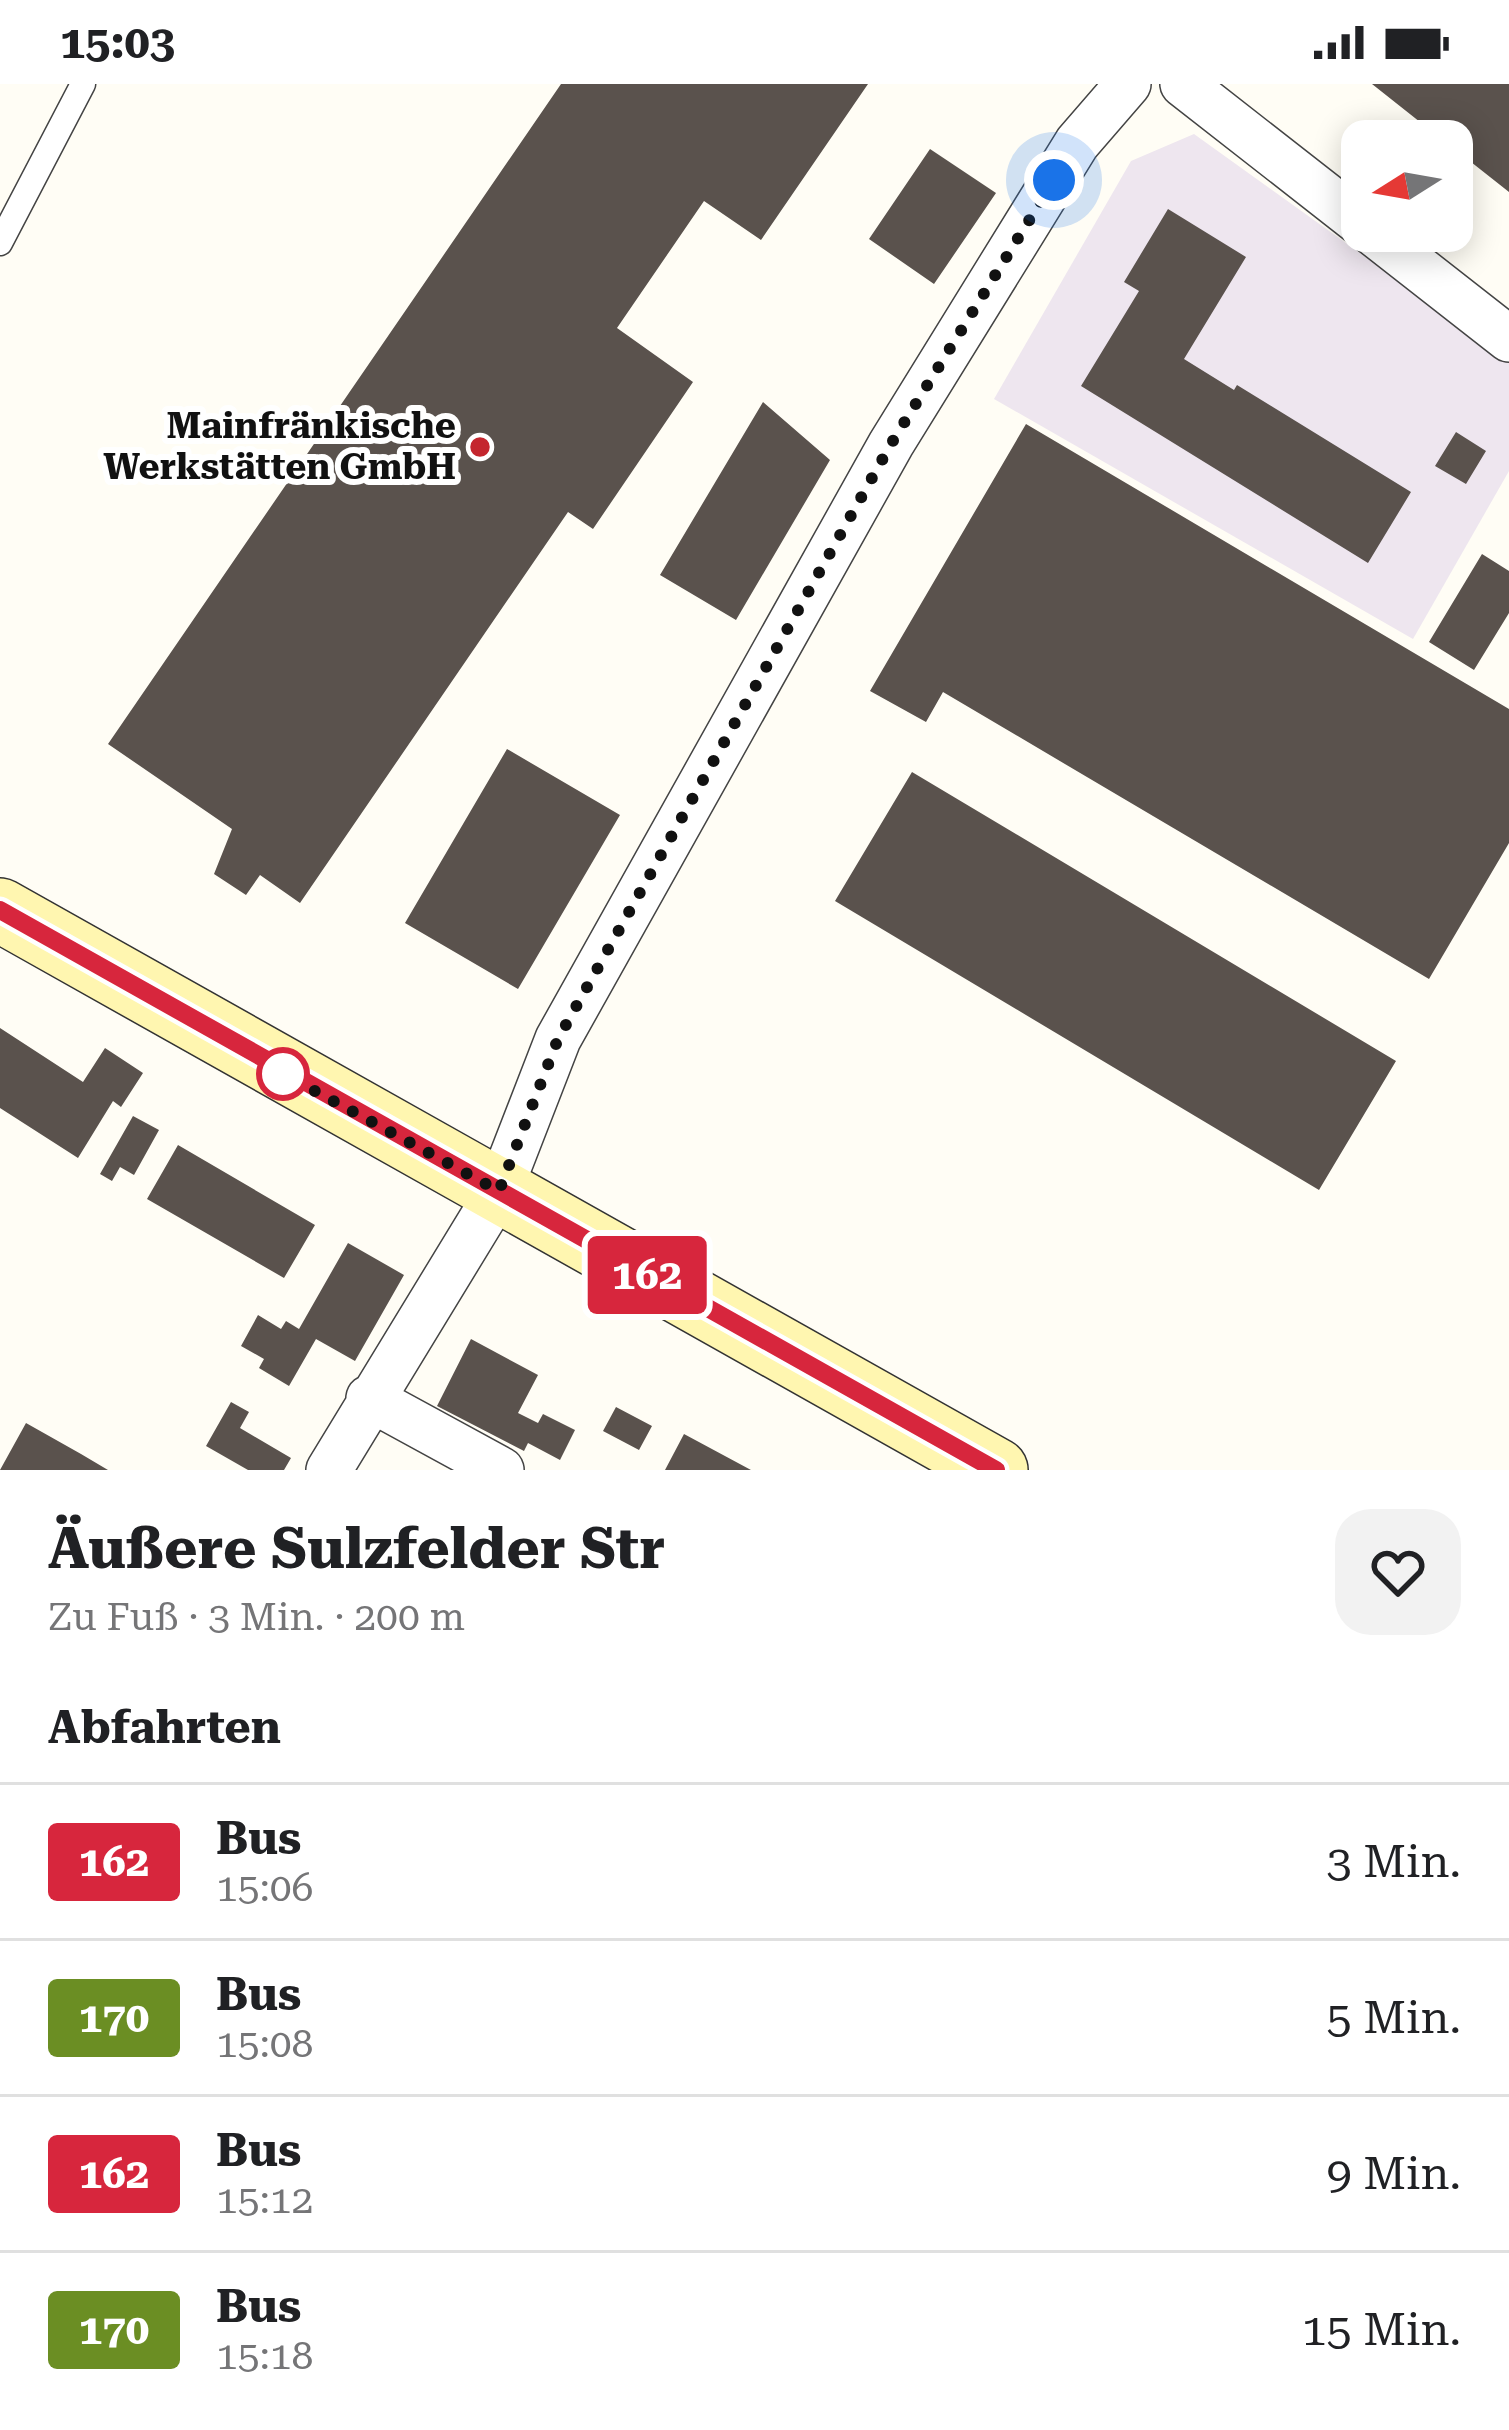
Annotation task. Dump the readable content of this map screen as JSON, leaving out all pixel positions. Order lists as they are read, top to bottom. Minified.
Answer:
{"places":["Mainfränkische Werkstätten GmbH"],"lines":["bus line 162"],"north":"left","page":{"status":"15:03","on_map":"162","heading":[["Äußere Sulzfelder Str","Zu Fuß · 3 Min. · 200 m"],"Abfahrten"],"list":[{"mark":"162","name":"Bus","note":"15:06","value":"3 Min."},{"mark":"170","name":"Bus","note":"15:08","value":"5 Min."},{"mark":"162","name":"Bus","note":"15:12","value":"9 Min."},{"mark":"170","name":"Bus","note":"15:18","value":"15 Min."}]}}
